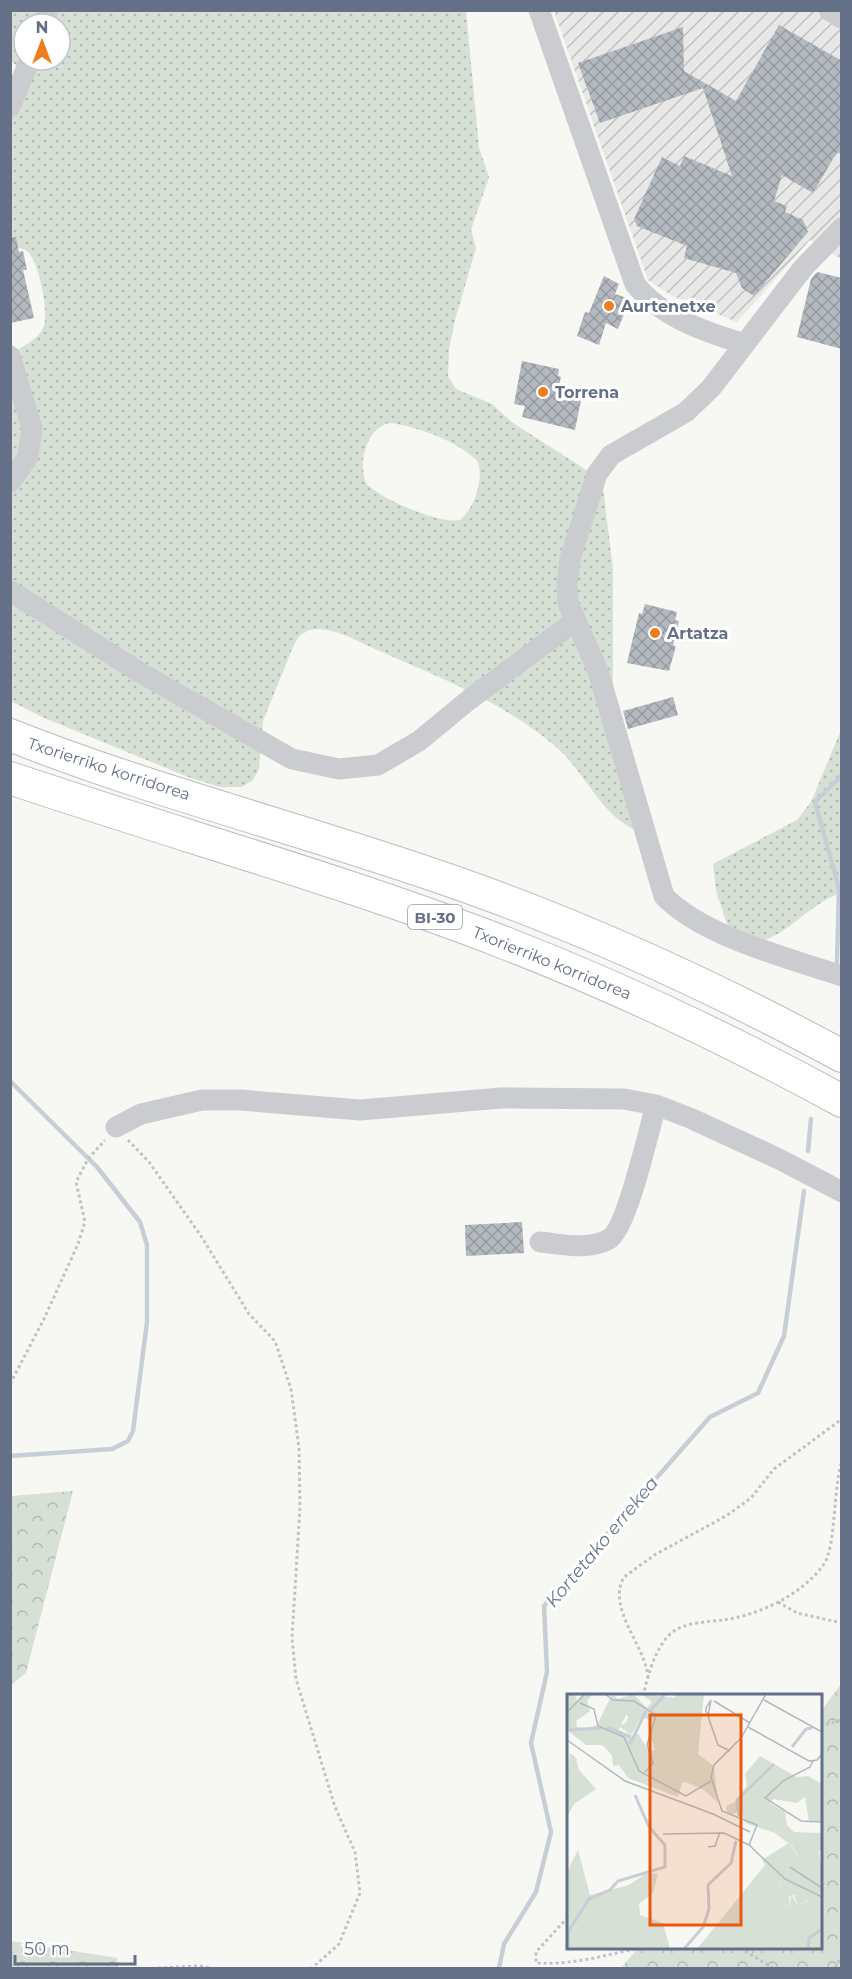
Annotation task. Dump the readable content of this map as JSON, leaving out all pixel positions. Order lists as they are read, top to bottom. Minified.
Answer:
{"streets":{"highway":["Txorierriko korridorea","BI-30"]},"water":["Kortetako errekea"],"places":["Aurtenetxe","Torrena","Artatza"],"scale_bar":"50 m","north":"top"}
